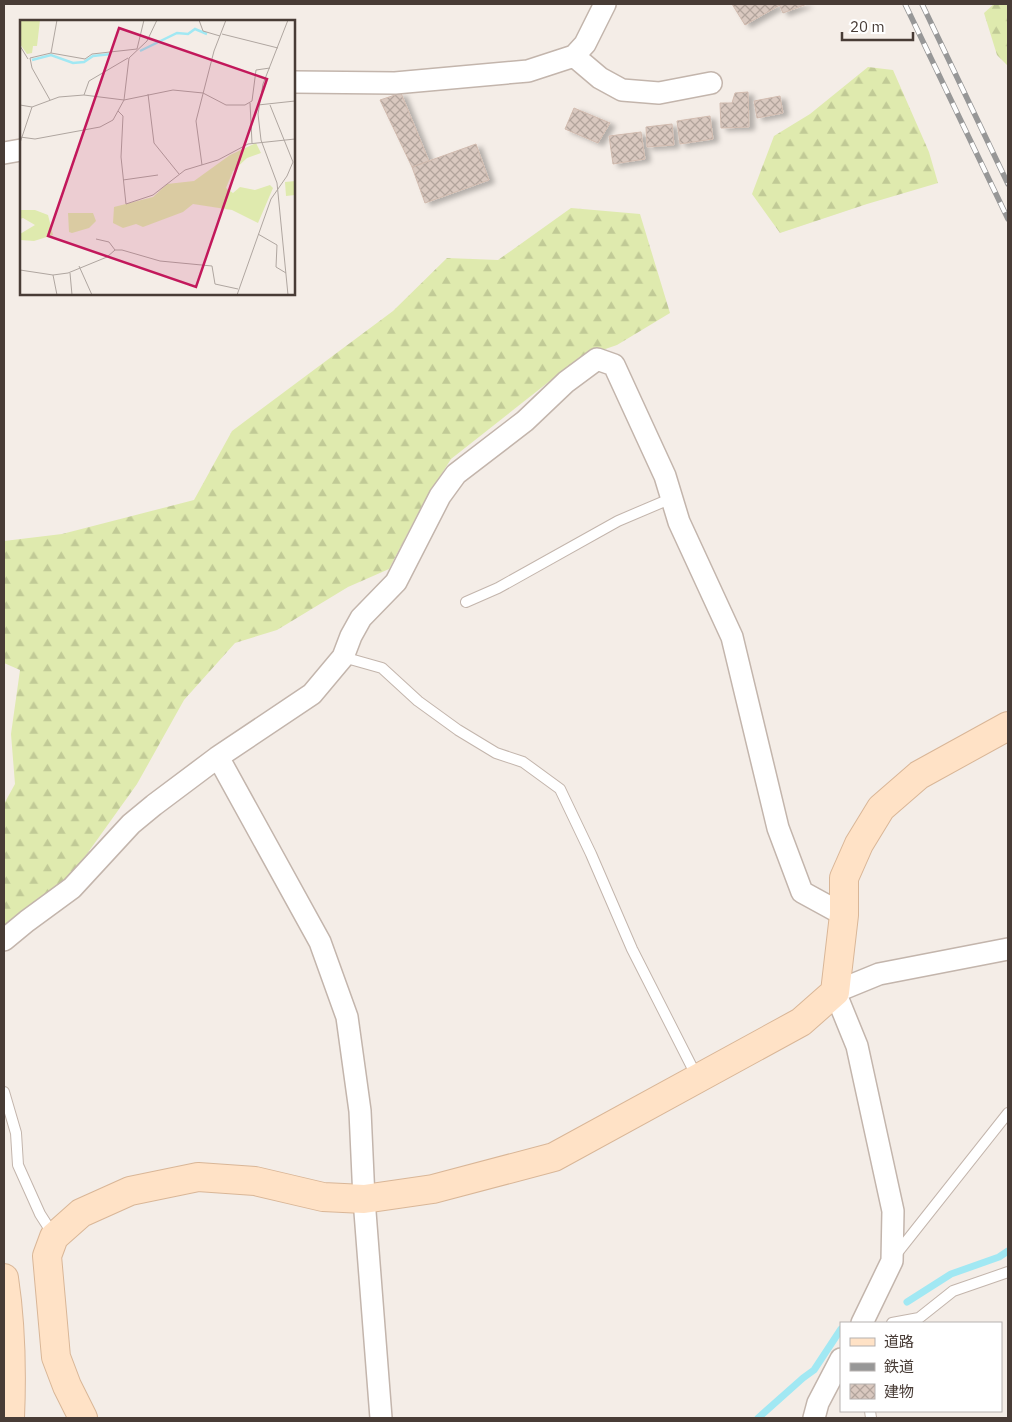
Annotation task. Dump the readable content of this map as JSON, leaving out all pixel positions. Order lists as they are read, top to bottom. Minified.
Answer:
{"legend":["道路","鉄道","建物"],"scale_bar":"20 m"}
